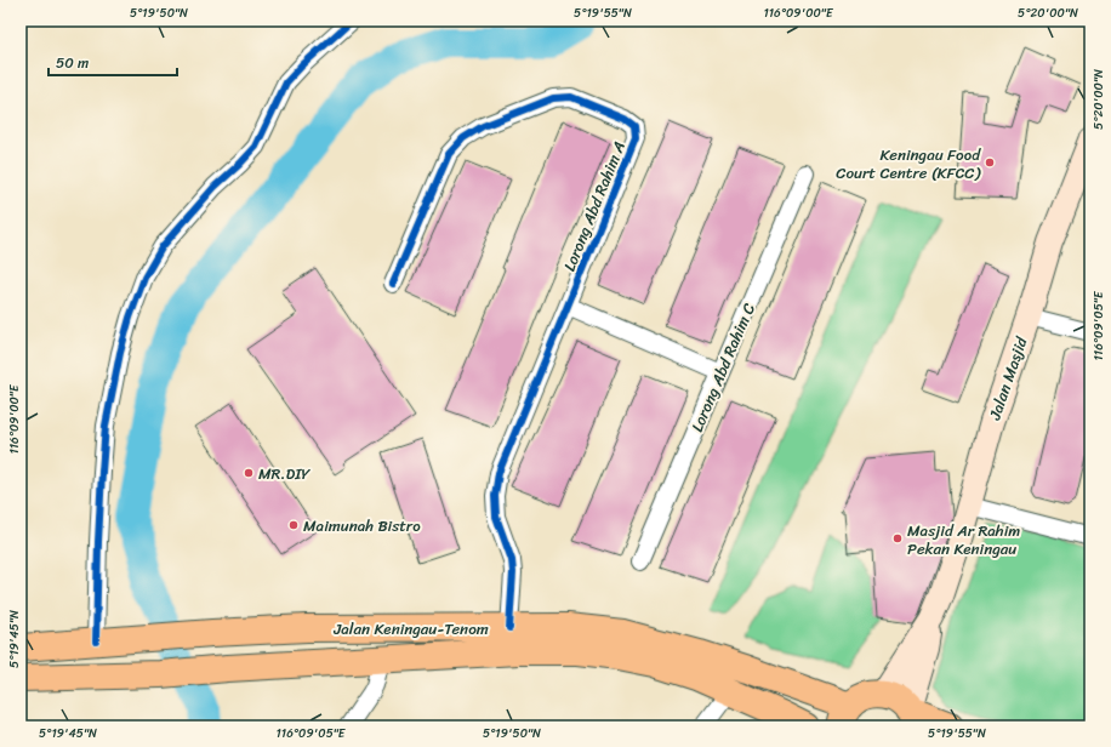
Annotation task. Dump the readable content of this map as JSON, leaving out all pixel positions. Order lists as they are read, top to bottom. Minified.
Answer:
{"streets":{"main road":["Jalan Keningau-Tenom"],"street":["Lorong Abd Rahim A","Lorong Abd Rahim C","Jalan Masjid"]},"crossings":[["Lorong Abd Rahim A","Jalan Keningau-Tenom"]],"places":["Keningau Food Court Centre (KFCC)","MR.DIY","Maimunah Bistro","Masjid Ar Rahim Pekan Keningau"],"scale_bar":"50 m","coordinates":["5°19'50\"N","5°19'55\"N","116°09'00\"E","5°20'00\"N","116°09'05\"E","5°19'45\"N"]}
